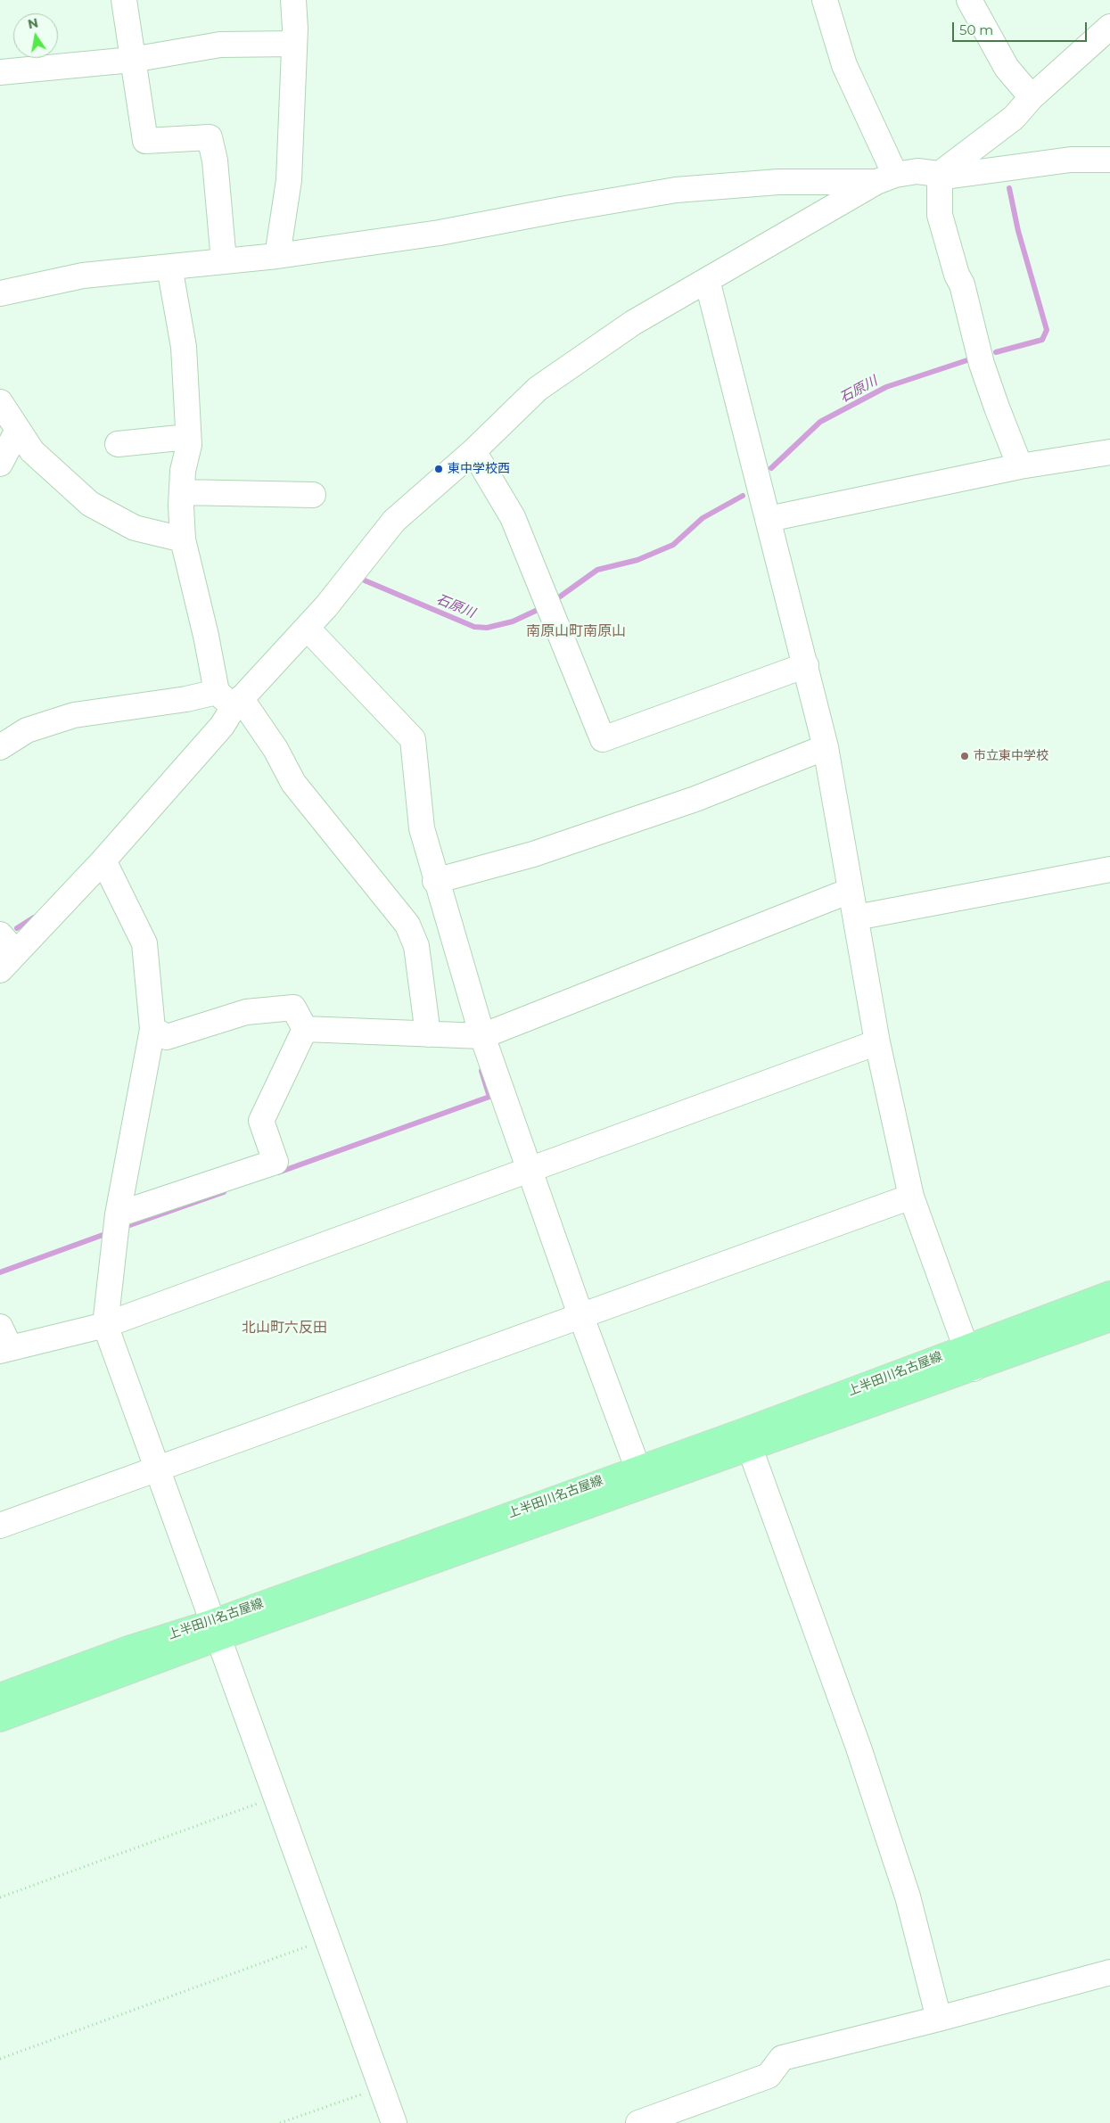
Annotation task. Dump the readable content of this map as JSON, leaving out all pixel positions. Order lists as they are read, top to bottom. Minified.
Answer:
{"streets":{"main road":["上半田川名古屋線"]},"districts":["南原山町南原山","北山町六反田"],"water":["石原川"],"places":["東中学校西","市立東中学校"],"scale_bar":"50 m","north":"top"}
